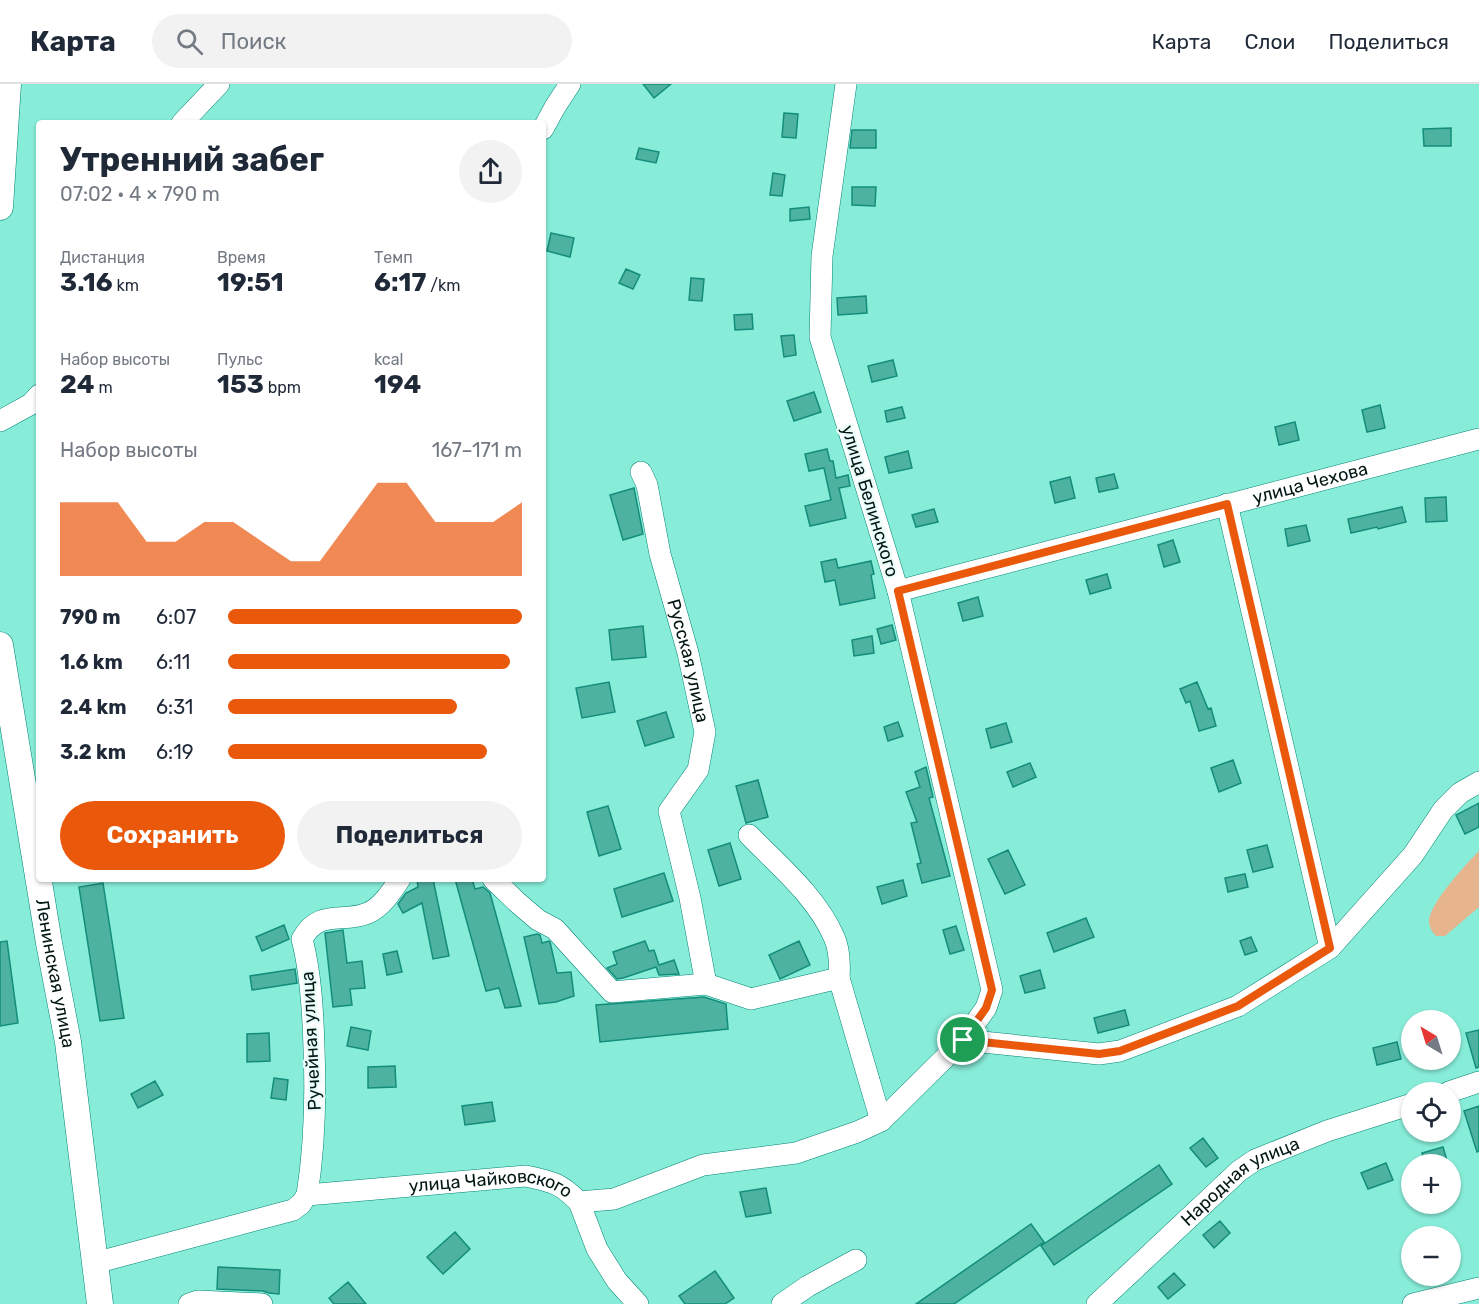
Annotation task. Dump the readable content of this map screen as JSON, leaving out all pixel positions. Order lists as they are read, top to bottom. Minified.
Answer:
{"streets":{"main road":["Ленинская улица"],"street":["улица Чехова","улица Белинского","Русская улица","Ручейная улица","Народная улица","улица Чайковского"]},"crossings":[["улица Чехова","улица Белинского"],["улица Белинского","улица Чайковского"],["Ручейная улица","улица Чайковского"]],"north":"top left","page":{"header":"Карта","search":"Поиск","nav":["Карта","Слои","Поделиться"],"heading":["Утренний забег","07:02 · 4 × 790 m"],"stats":[["Дистанция","3.16 km"],["Время","19:51"],["Темп","6:17 /km"],["Набор высоты","24 m"],["Пульс","153 bpm"],["kcal","194"]],"chart":["Набор высоты","167–171 m"],"list":[{"name":"790 m","note":"6:07"},{"name":"1.6 km","note":"6:11"},{"name":"2.4 km","note":"6:31"},{"name":"3.2 km","note":"6:19"}],"buttons":["Сохранить","Поделиться"],"map_buttons":["+","−"]}}
